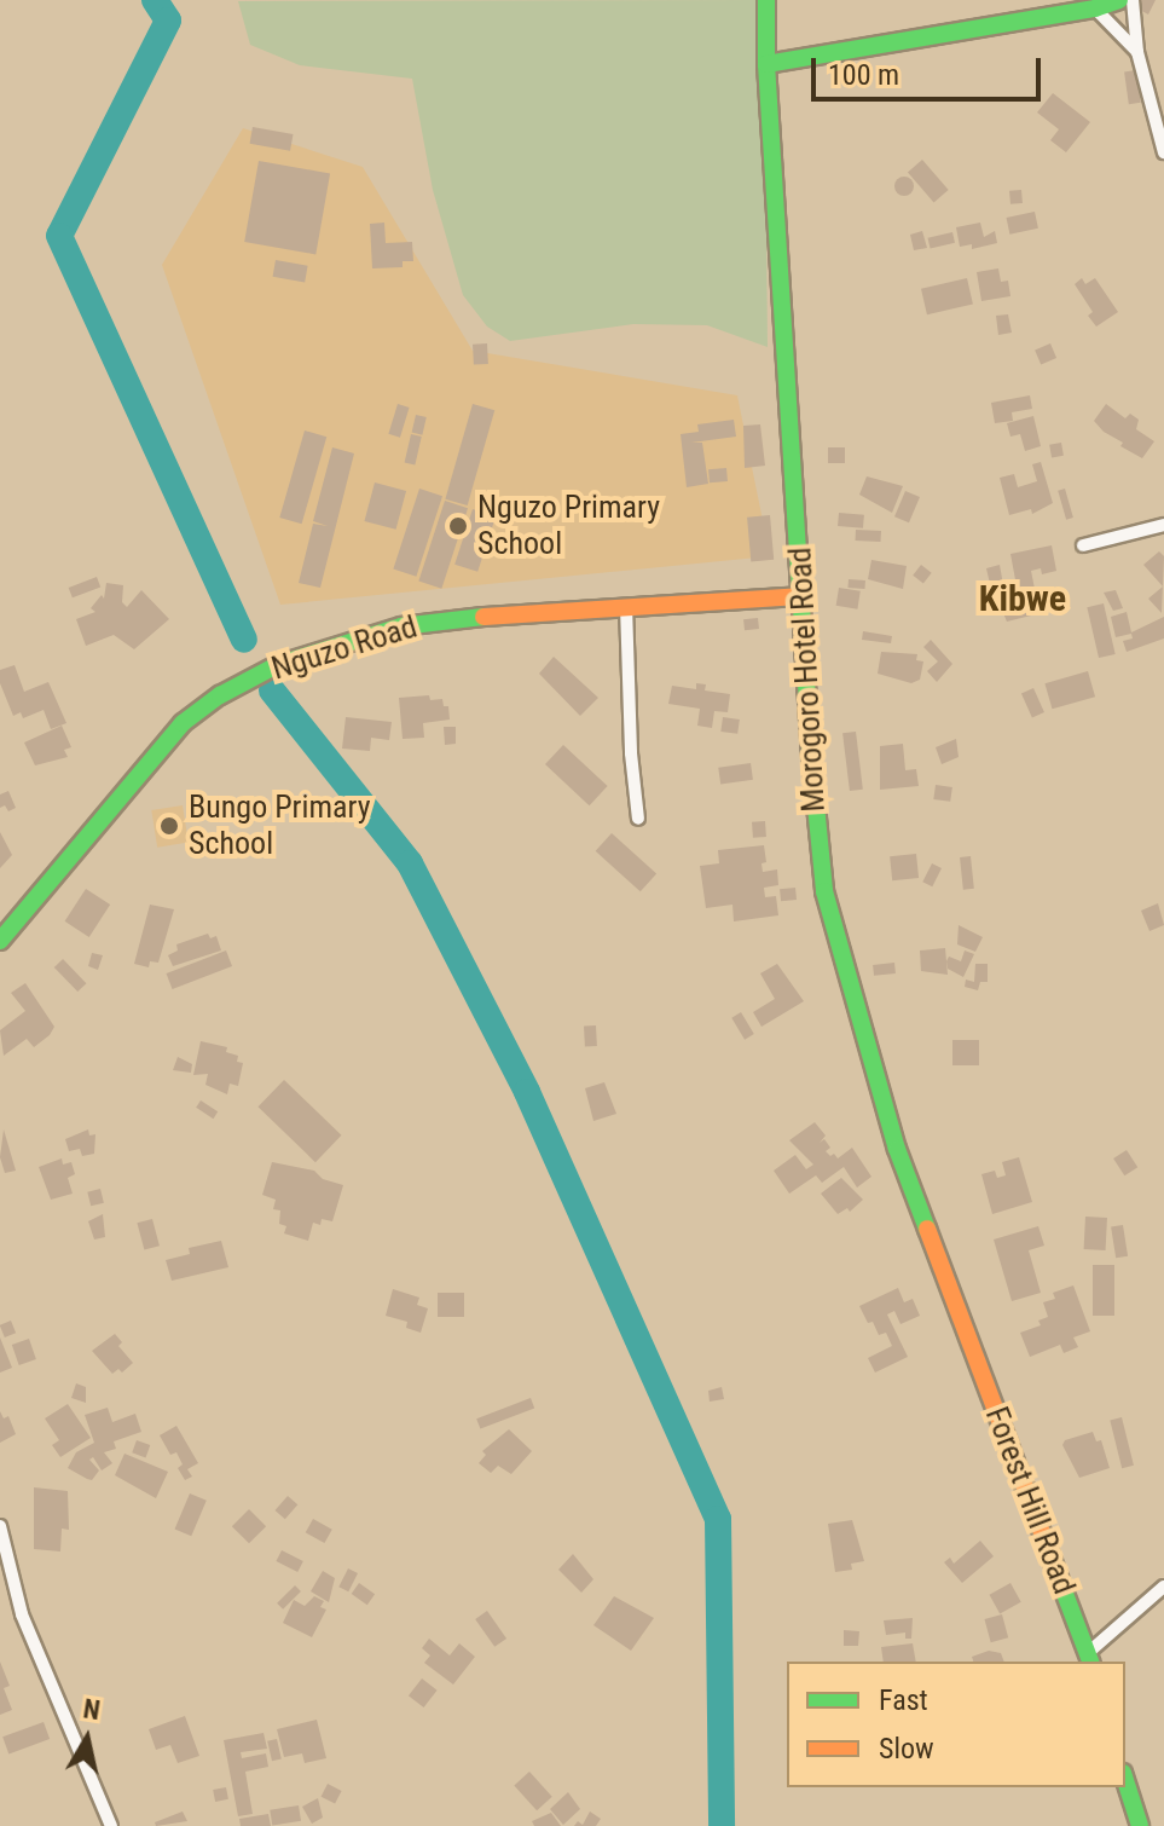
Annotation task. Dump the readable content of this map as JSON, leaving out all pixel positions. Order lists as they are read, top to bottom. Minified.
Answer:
{"streets":{"street":["Nguzo Road","Morogoro Hotel Road","Forest Hill Road"]},"crossings":[["Nguzo Road","Morogoro Hotel Road"],["Morogoro Hotel Road","Forest Hill Road"]],"districts":["Kibwe"],"places":["Nguzo Primary School","Bungo Primary School"],"legend":["Fast","Slow"],"scale_bar":"100 m","north":"top"}
